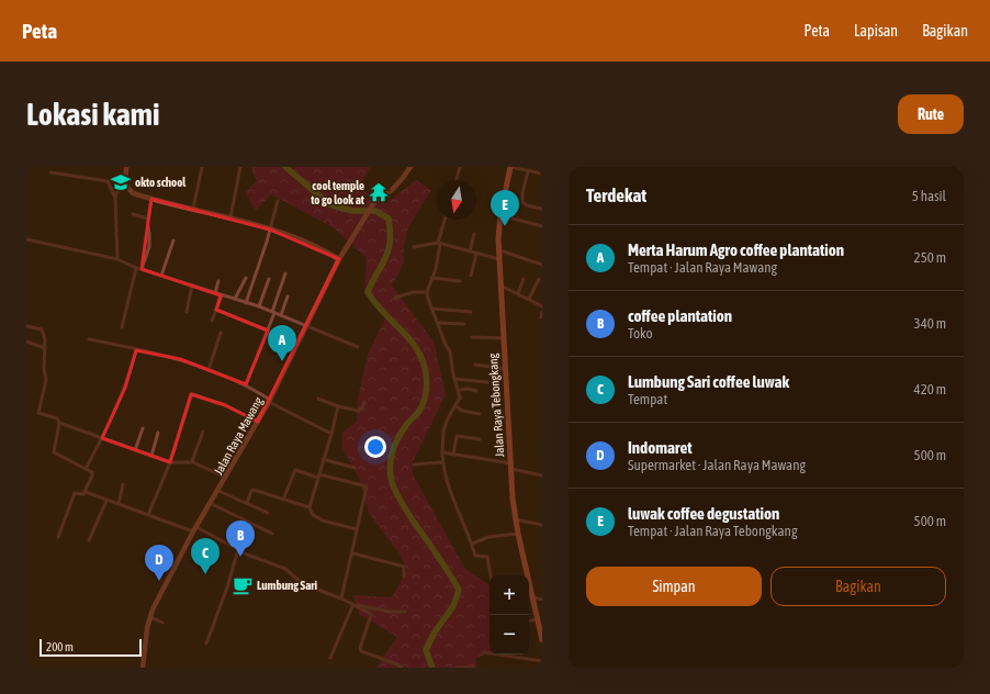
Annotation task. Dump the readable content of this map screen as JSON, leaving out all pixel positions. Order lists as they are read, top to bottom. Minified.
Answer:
{"streets":{"main road":["Jalan Raya Tebongkang","Jalan Raya Mawang"]},"places":{"school or university":["okto school"],"temple":["cool temple to go look at"],"cafe":["Lumbung Sari"]},"scale_bar":"200 m","north":"bottom","page":{"header":"Peta","nav":["Peta","Lapisan","Bagikan"],"buttons":["Rute",["Simpan","Bagikan"]],"title":"Lokasi kami","heading":["Terdekat","5 hasil"],"pins":["E","A","B","C","D"],"list":[{"mark":"A","name":"Merta Harum Agro coffee plantation","note":"Tempat · Jalan Raya Mawang","value":"250 m"},{"mark":"B","name":"coffee plantation","note":"Toko","value":"340 m"},{"mark":"C","name":"Lumbung Sari coffee luwak","note":"Tempat","value":"420 m"},{"mark":"D","name":"Indomaret","note":"Supermarket · Jalan Raya Mawang","value":"500 m"},{"mark":"E","name":"luwak coffee degustation","note":"Tempat · Jalan Raya Tebongkang","value":"500 m"}],"map_buttons":["+","−"],"scale":"200 m"}}
